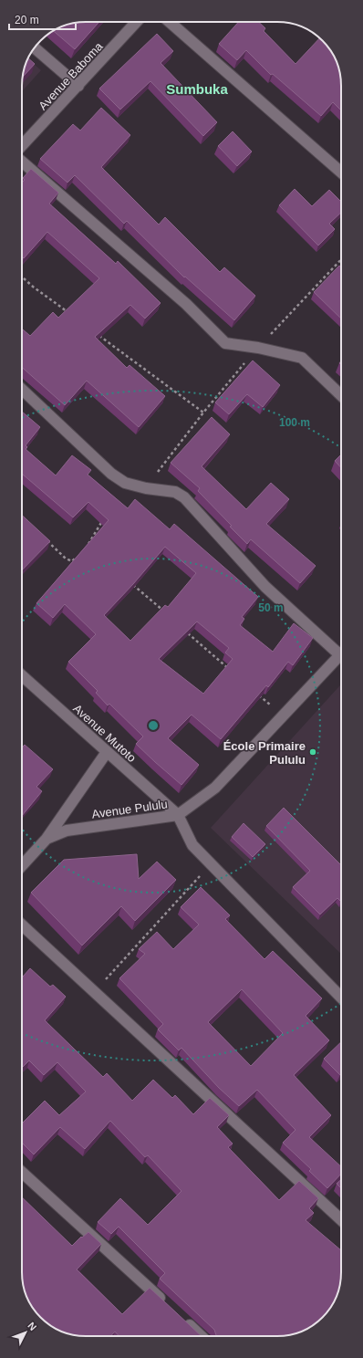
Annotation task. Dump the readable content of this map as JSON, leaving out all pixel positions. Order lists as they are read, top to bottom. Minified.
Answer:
{"streets":{"street":["Avenue Baboma","Avenue Mutoto","Avenue Pululu"]},"crossings":[["Avenue Mutoto","Avenue Pululu"]],"districts":["Sumbuka"],"places":["École Primaire Pululu"],"scale_bar":"20 m","north":"top right","rings":["100 m","50 m"]}
